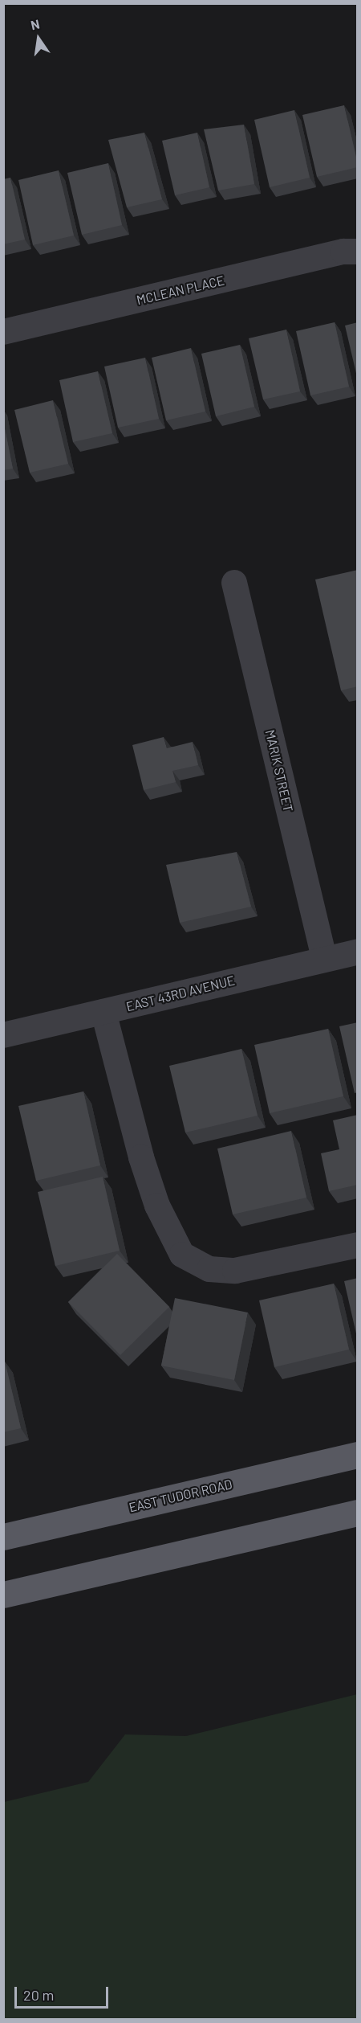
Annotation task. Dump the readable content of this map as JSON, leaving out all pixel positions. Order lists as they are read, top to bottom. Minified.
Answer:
{"streets":{"main road":["EAST TUDOR ROAD"],"street":["MCLEAN PLACE","MARIK STREET","EAST 43RD AVENUE"]},"crossings":[["MARIK STREET","EAST 43RD AVENUE"]],"scale_bar":"20 m","north":"top"}
